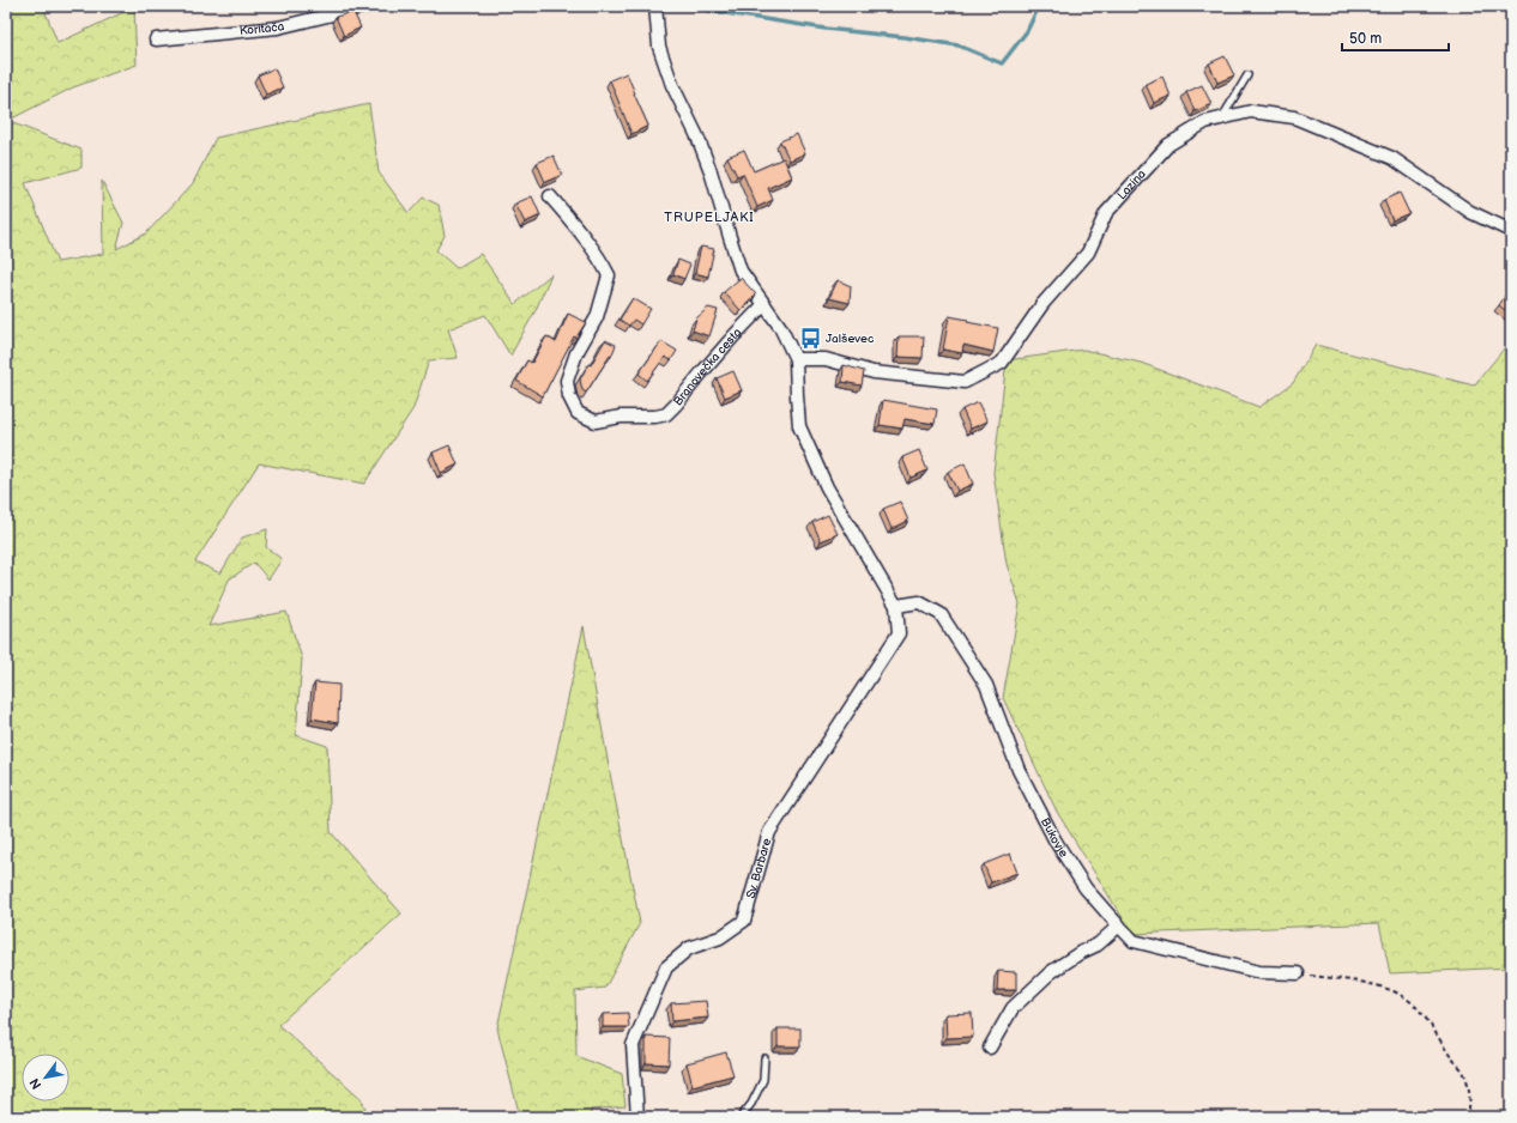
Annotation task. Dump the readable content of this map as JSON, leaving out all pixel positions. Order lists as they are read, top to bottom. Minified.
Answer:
{"streets":{"street":["Koritača","Lazina","Branovečka cesta","Bukovje","Sv. Barbare"]},"crossings":[["Bukovje","Sv. Barbare"]],"districts":["TRUPELJAKI"],"places":{"bus stop":["Jalševec"]},"scale_bar":"50 m","north":"bottom left"}
